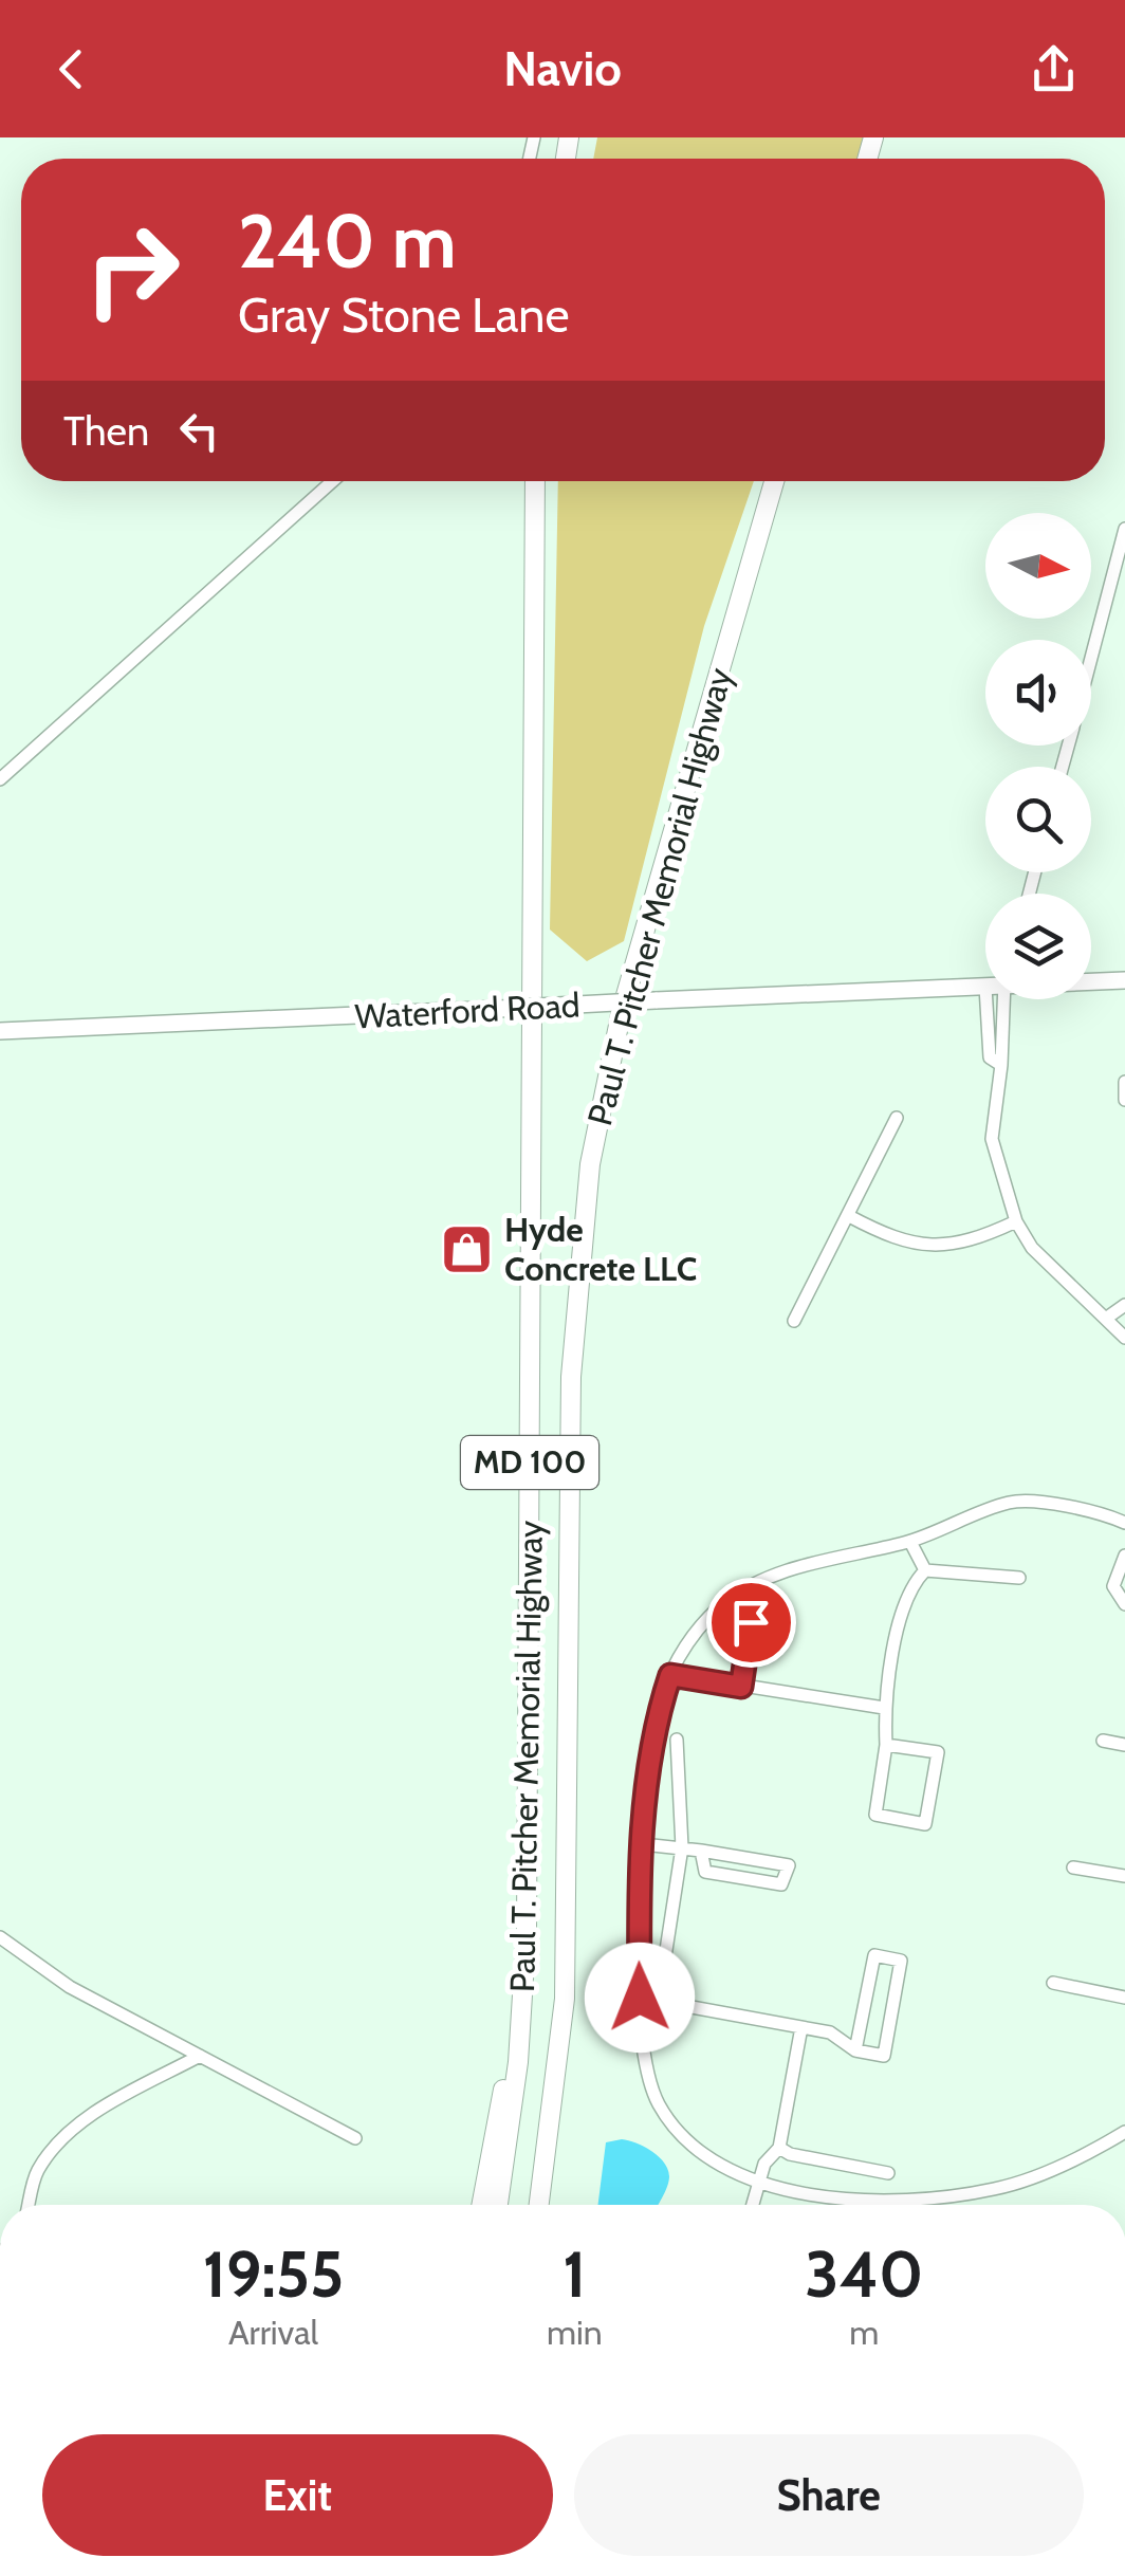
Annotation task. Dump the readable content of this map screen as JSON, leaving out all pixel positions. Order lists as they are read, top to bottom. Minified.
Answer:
{"streets":{"highway":["Paul T. Pitcher Memorial Highway","MD 100"],"main road":["Waterford Road"]},"places":{"shop":["Hyde Concrete LLC"]},"north":"right","page":{"header":"Navio","turn":["240 m","Gray Stone Lane"],"then":"Then","eta":["19:55","Arrival","1","min","340","m"],"buttons":["Exit","Share"]}}
